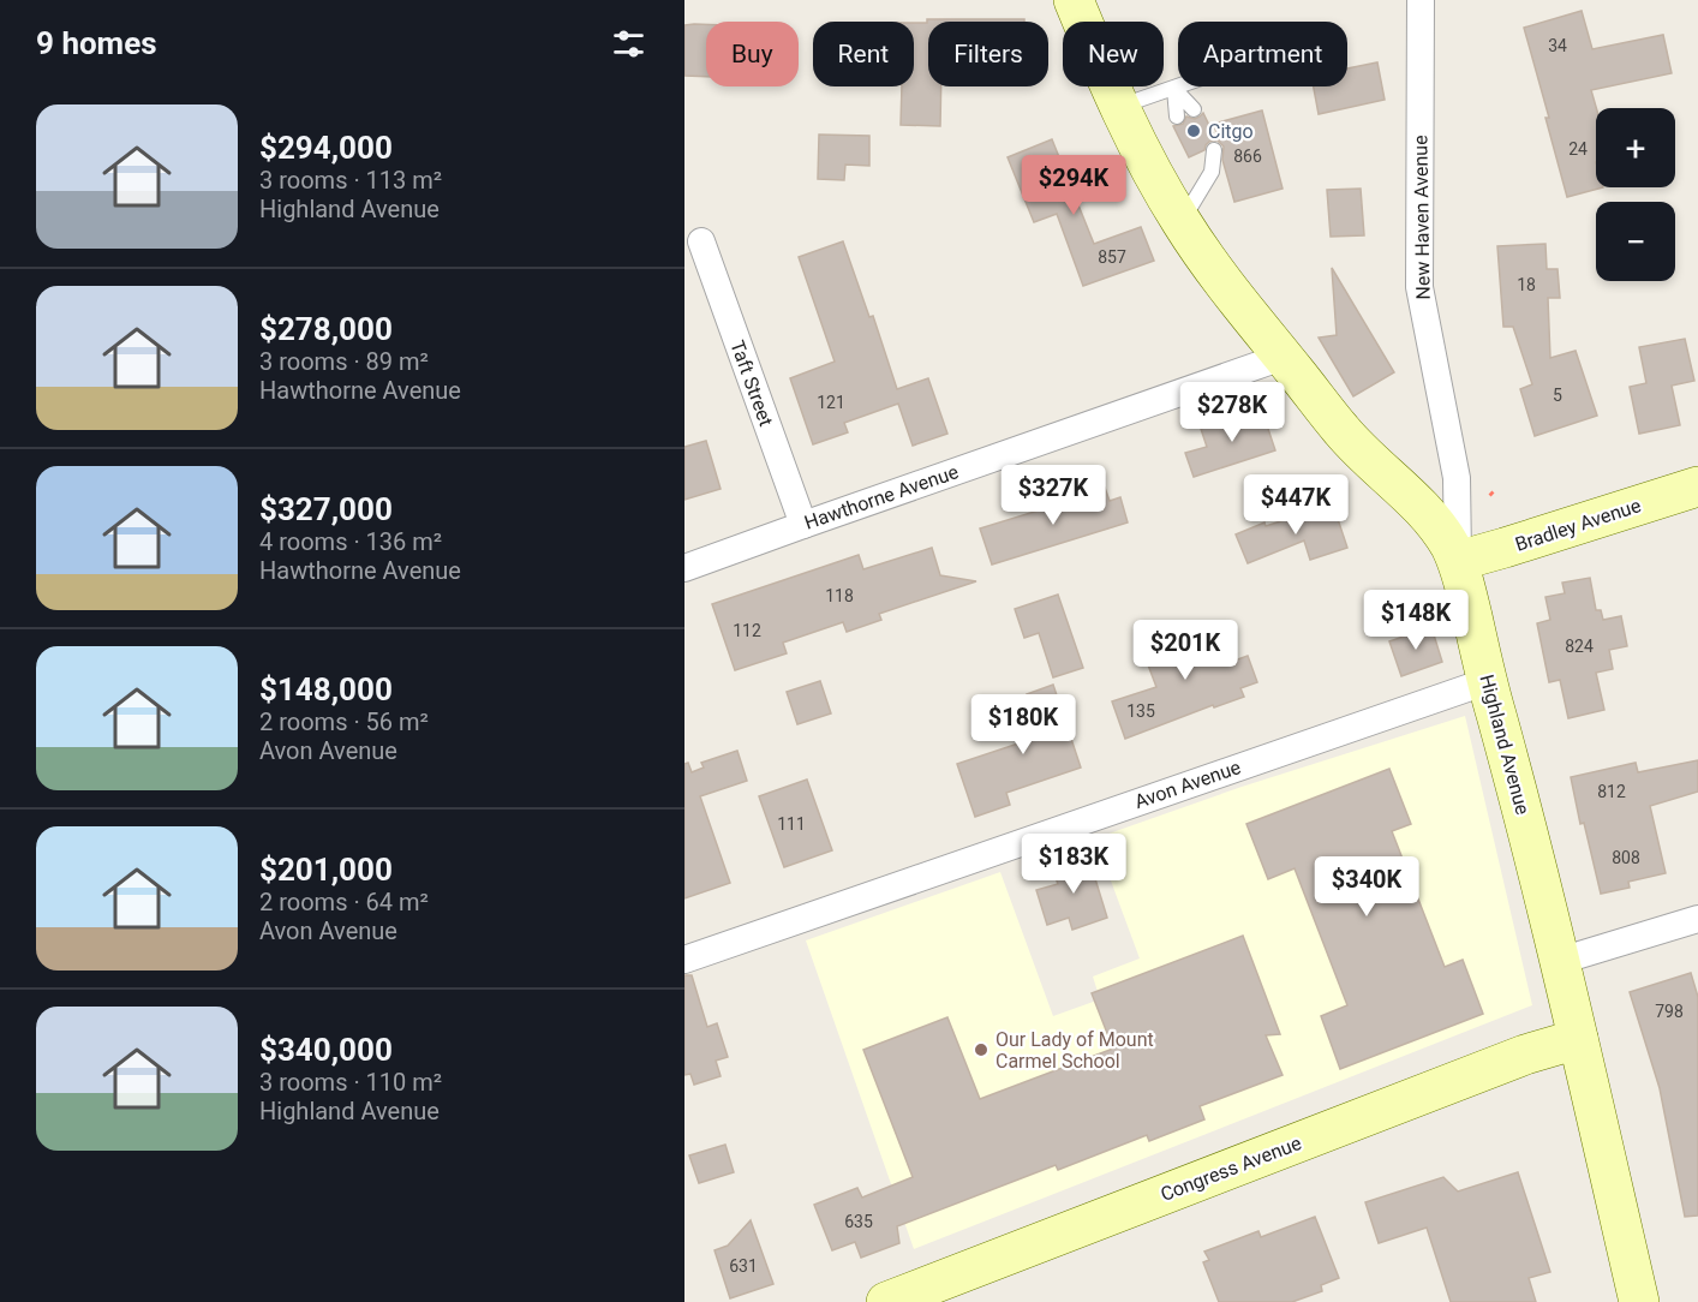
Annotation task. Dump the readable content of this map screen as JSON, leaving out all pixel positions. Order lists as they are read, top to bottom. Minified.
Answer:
{"streets":{"main road":["Bradley Avenue","Highland Avenue","Congress Avenue"],"street":["New Haven Avenue","Taft Street","Hawthorne Avenue","Avon Avenue"]},"crossings":[["New Haven Avenue","Bradley Avenue"],["New Haven Avenue","Highland Avenue"],["Taft Street","Hawthorne Avenue"],["Hawthorne Avenue","Highland Avenue"],["Bradley Avenue","Highland Avenue"],["Highland Avenue","Avon Avenue"],["Highland Avenue","Congress Avenue"]],"places":["Citgo","Our Lady of Mount Carmel School"],"house_numbers":["34","24","866","857","18","5","121","118","112","824","135","812","111","808","798","635","631"],"page":{"heading":"9 homes","chip":["Buy","Rent","Filters","New","Apartment"],"list":[{"name":"$294,000","note":"3 rooms · 113 m² · Highland Avenue"},{"name":"$278,000","note":"3 rooms · 89 m² · Hawthorne Avenue"},{"name":"$327,000","note":"4 rooms · 136 m² · Hawthorne Avenue"},{"name":"$148,000","note":"2 rooms · 56 m² · Avon Avenue"},{"name":"$201,000","note":"2 rooms · 64 m² · Avon Avenue"},{"name":"$340,000","note":"3 rooms · 110 m² · Highland Avenue"}],"map_buttons":["+","−"],"price":["$294K","$278K","$327K","$447K","$148K","$201K","$180K","$183K","$340K"]}}
